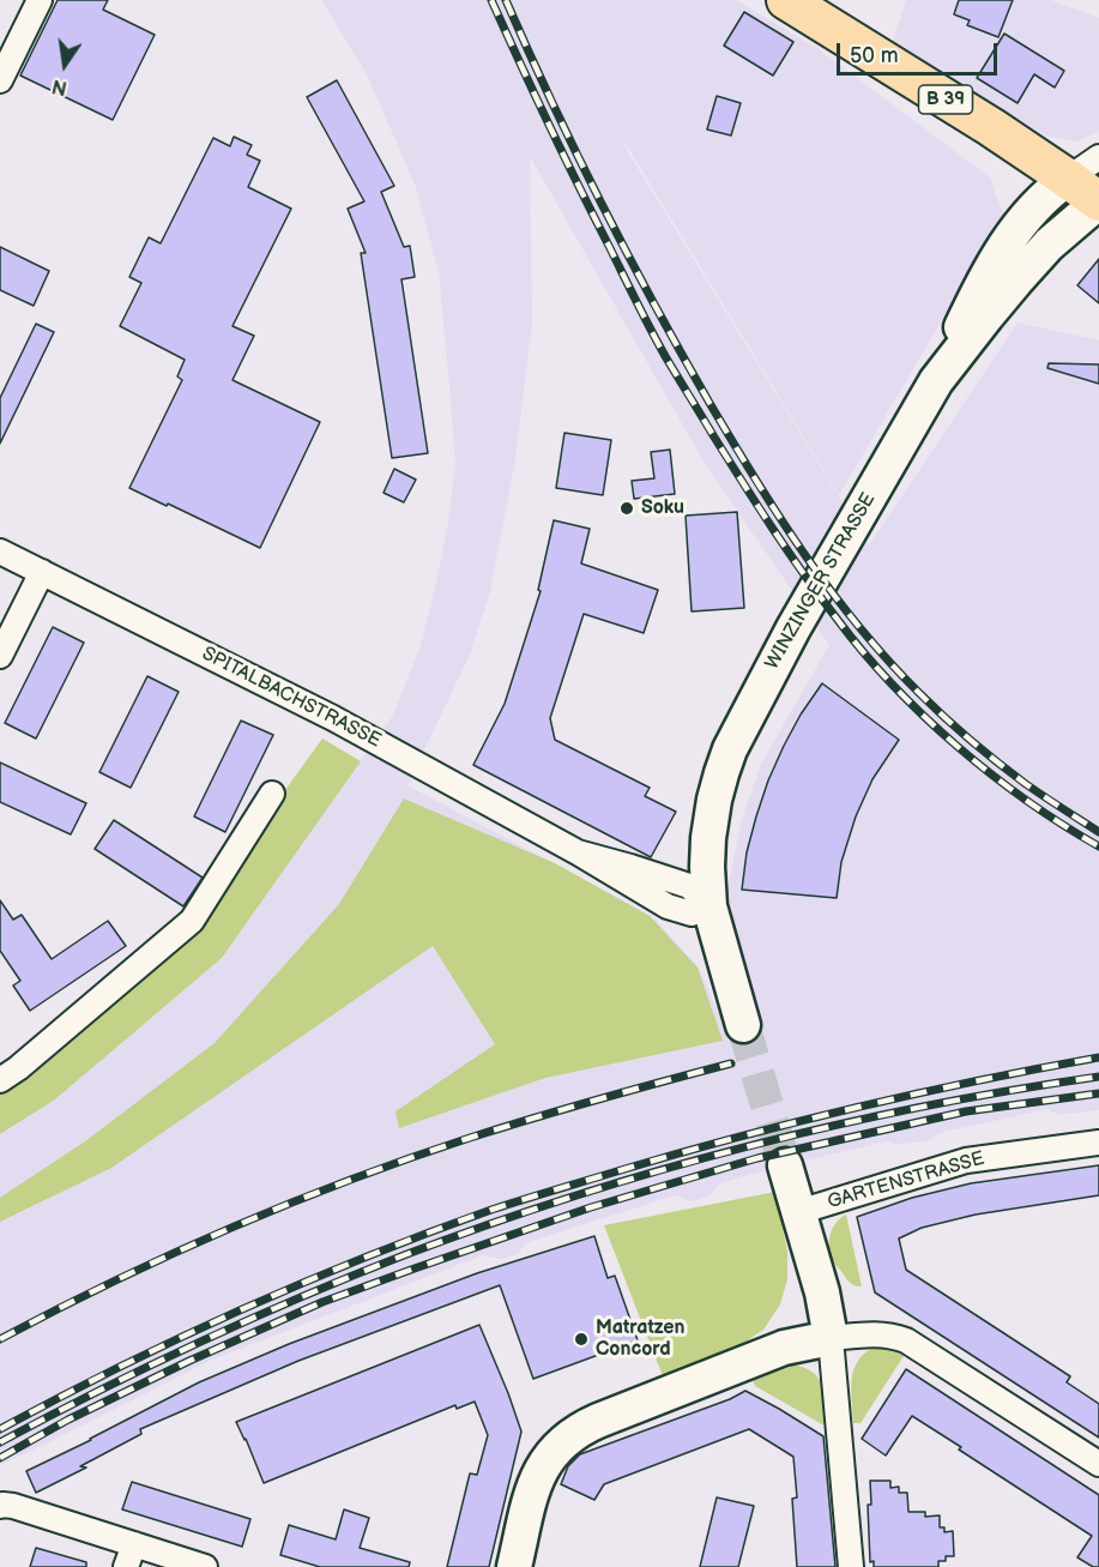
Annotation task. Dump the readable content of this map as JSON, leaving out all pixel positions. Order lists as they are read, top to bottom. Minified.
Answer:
{"streets":{"main road":["B 39"],"street":["WINZINGER STRASSE","SPITALBACHSTRASSE","GARTENSTRASSE"]},"crossings":[["B 39","WINZINGER STRASSE"],["WINZINGER STRASSE","SPITALBACHSTRASSE"]],"places":["Soku","Matratzen Concord"],"scale_bar":"50 m","north":"bottom"}
